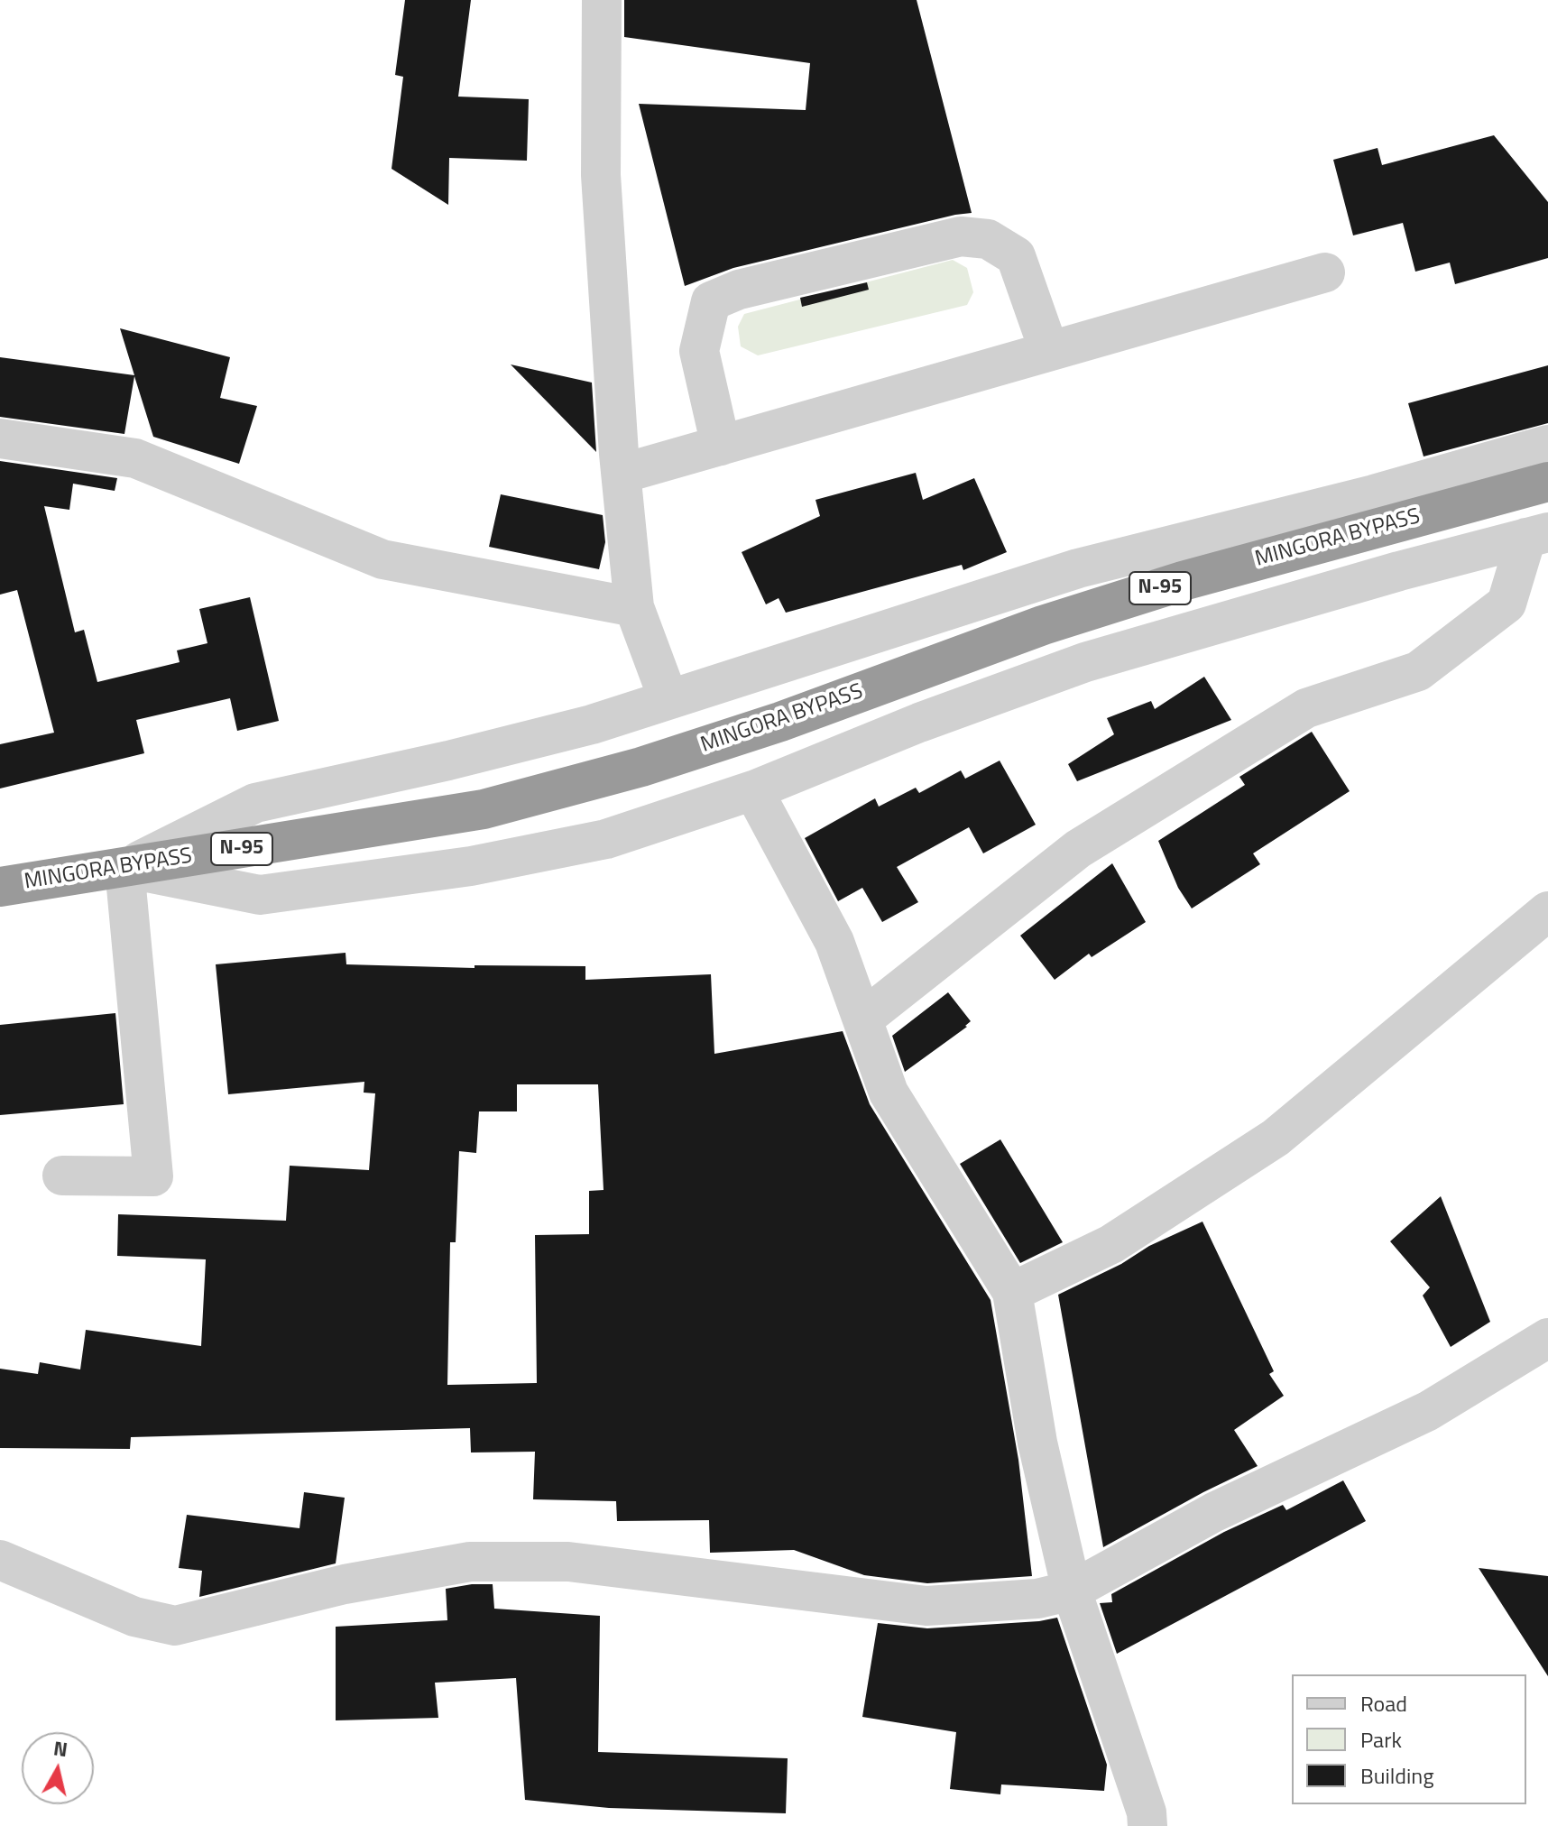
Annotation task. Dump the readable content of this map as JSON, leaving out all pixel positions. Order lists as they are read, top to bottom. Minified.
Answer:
{"streets":{"highway":["MINGORA BYPASS","N-95"]},"legend":["Road","Park","Building"],"north":"top"}
